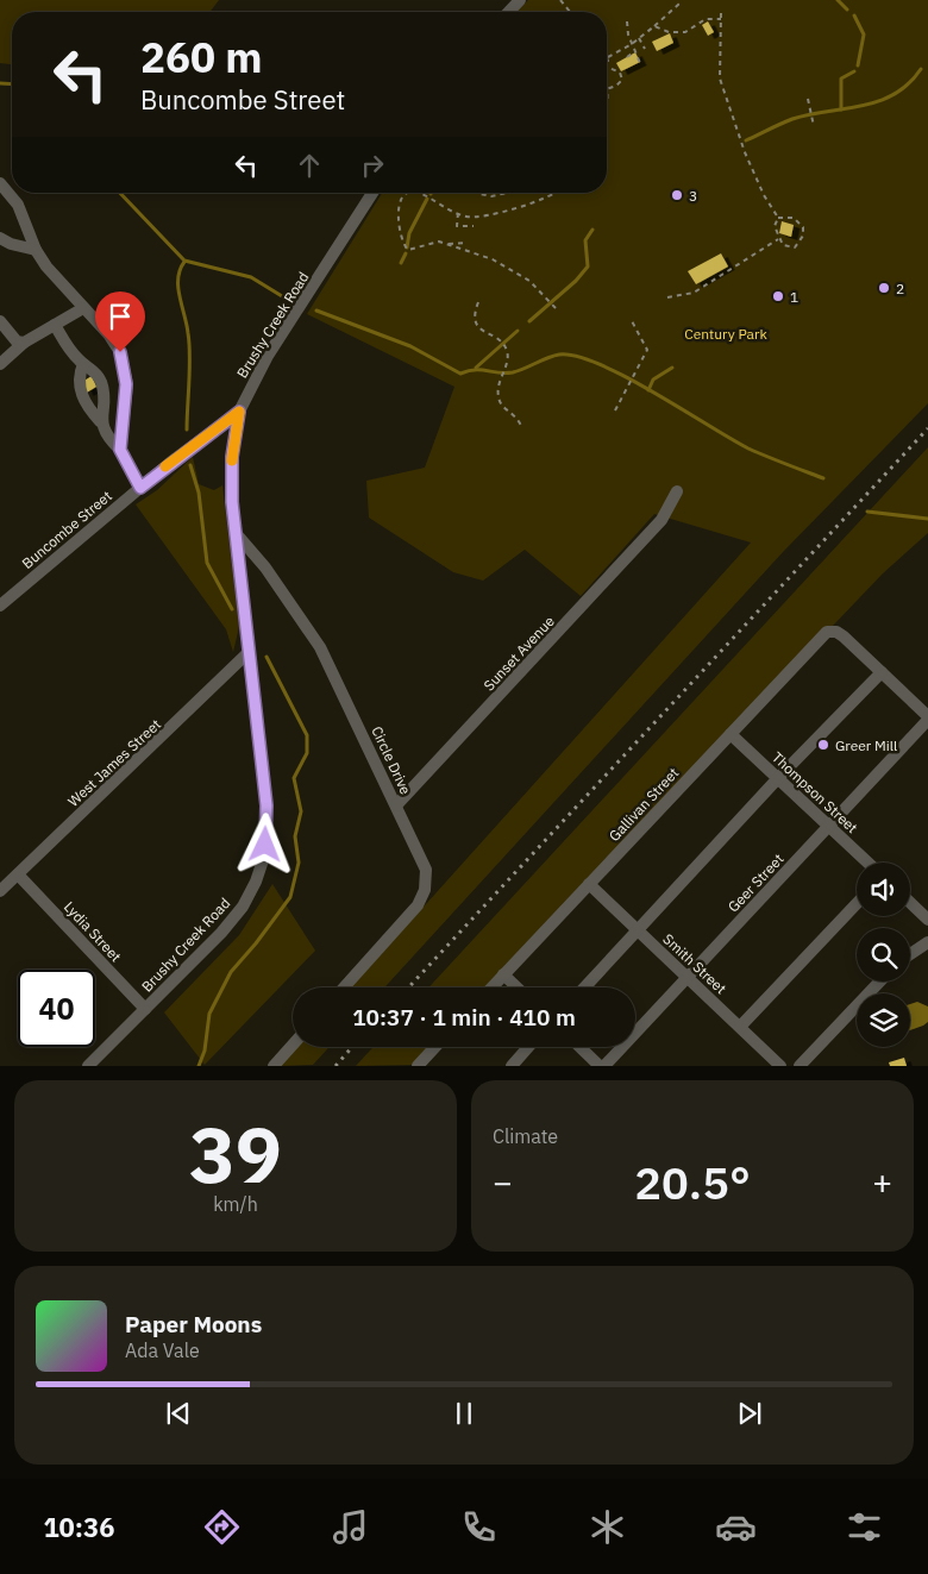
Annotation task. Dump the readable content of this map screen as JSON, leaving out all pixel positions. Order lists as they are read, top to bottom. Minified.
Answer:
{"streets":{"street":["Brushy Creek Road","Buncombe Street","Sunset Avenue","Circle Drive","West James Street","Thompson Street","Gallivan Street","Geer Street","Lydia Street","Smith Street"]},"crossings":[["Brushy Creek Road","Buncombe Street"],["Brushy Creek Road","Circle Drive"],["Brushy Creek Road","West James Street"],["Brushy Creek Road","Lydia Street"],["Sunset Avenue","Circle Drive"],["West James Street","Lydia Street"],["Thompson Street","Gallivan Street"],["Thompson Street","Geer Street"],["Gallivan Street","Smith Street"],["Geer Street","Smith Street"]],"parks":["Century Park"],"places":["3","2","1","Greer Mill"],"page":{"turn":["260 m","Buncombe Street"],"limit":"40","trip":"10:37 · 1 min · 410 m","tile":[["39","km/h"],"Climate"],"heat":["−","20.5°","+"],"song":["Paper Moons","Ada Vale"],"tabs":"10:36"}}
